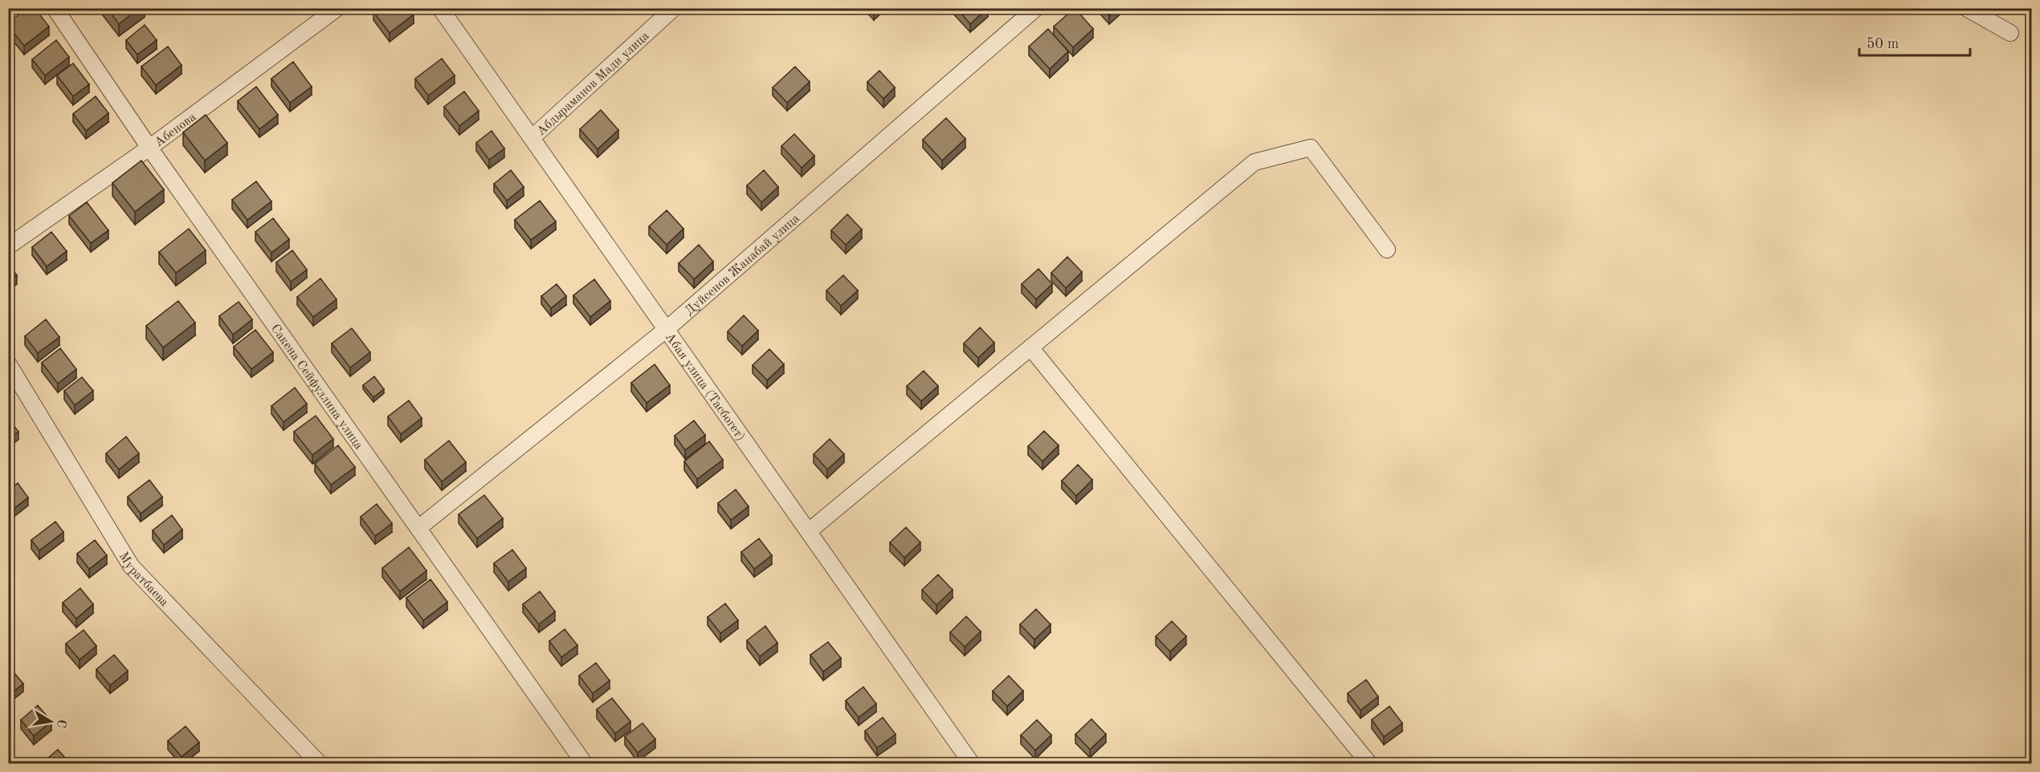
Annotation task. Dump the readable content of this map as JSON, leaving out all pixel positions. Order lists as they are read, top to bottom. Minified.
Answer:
{"streets":{"street":["Абдыраманов Мади улица","Абенова","Дуйсенов Жанабай улица","Абая улица (Тасбогет)","Сакена Сейфуллина улица","Муратбаева"]},"crossings":[["Абдыраманов Мади улица","Абая улица (Тасбогет)"],["Абенова","Сакена Сейфуллина улица"],["Дуйсенов Жанабай улица","Абая улица (Тасбогет)"],["Дуйсенов Жанабай улица","Сакена Сейфуллина улица"]],"scale_bar":"50 m","north":"right"}
